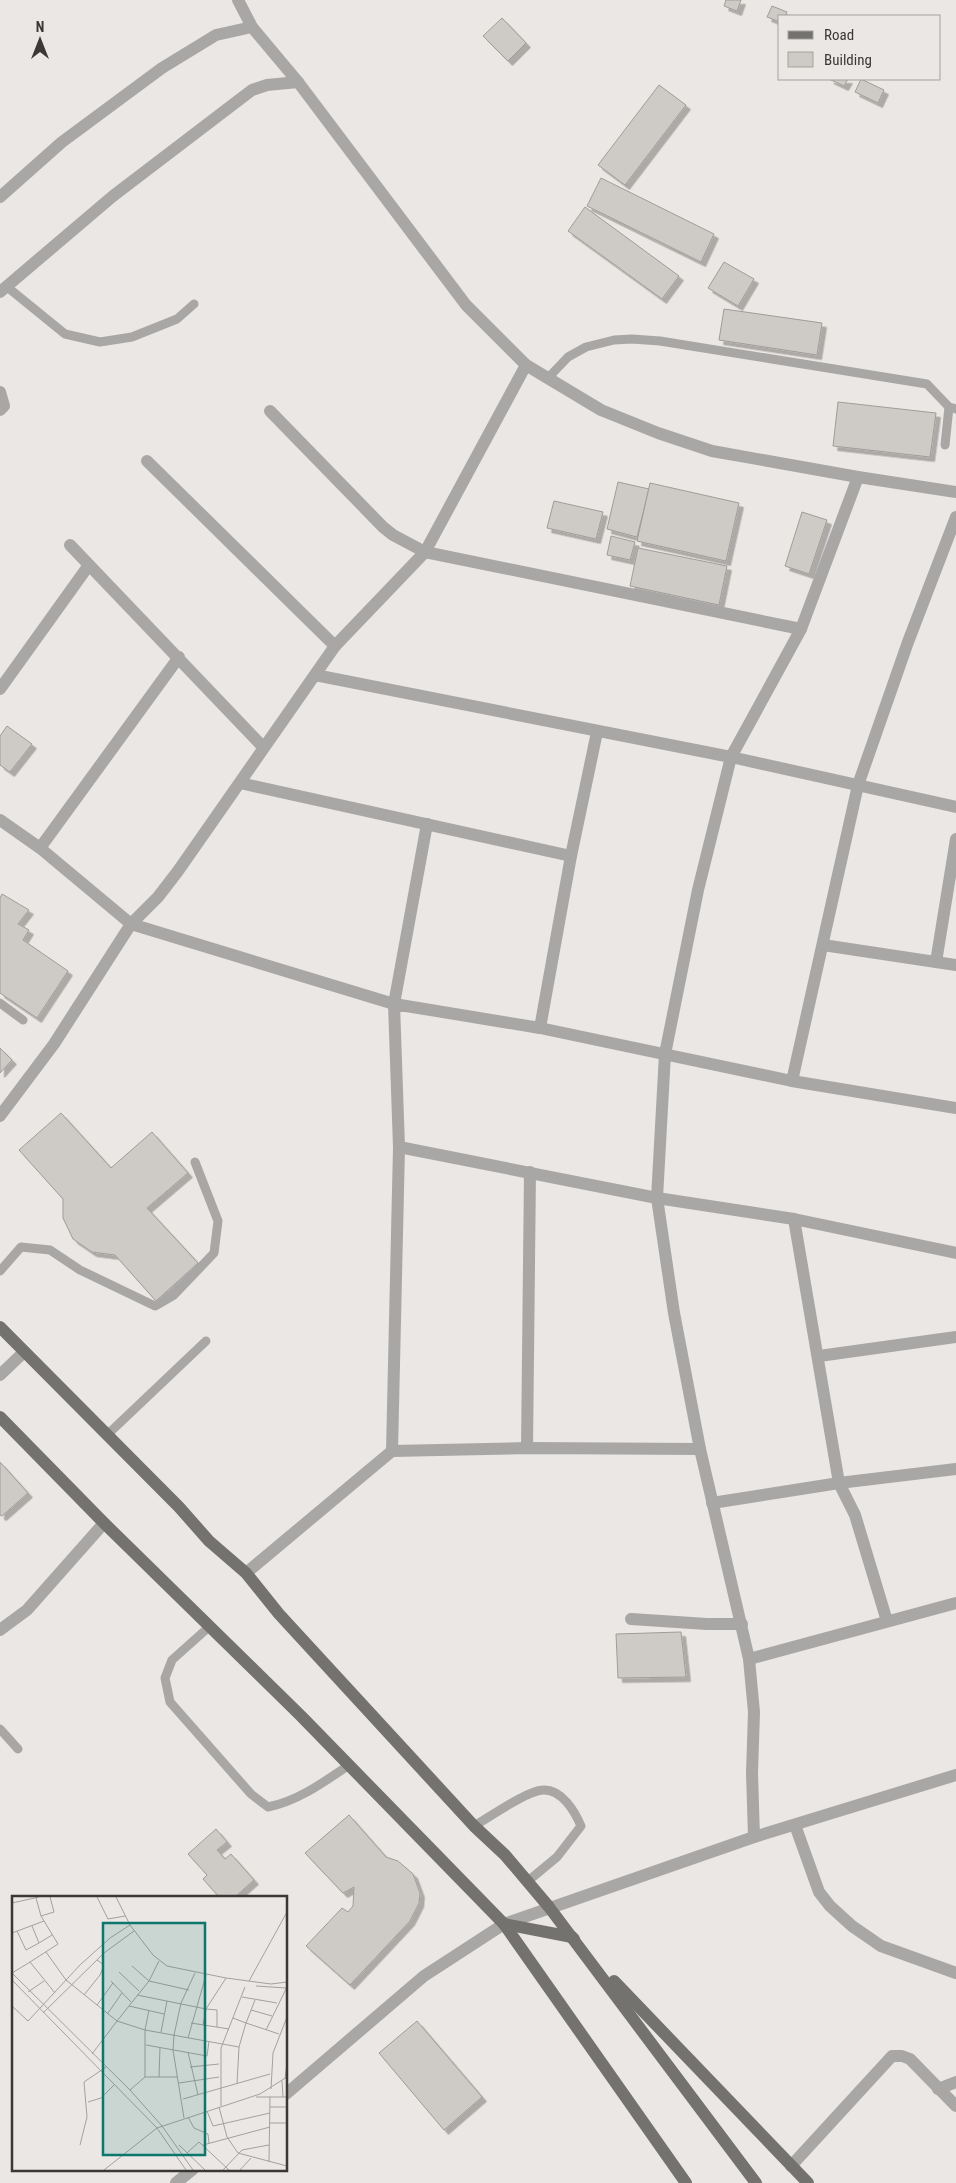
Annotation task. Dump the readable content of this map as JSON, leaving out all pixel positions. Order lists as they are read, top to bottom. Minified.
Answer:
{"legend":["Road","Building"],"north":"top"}
